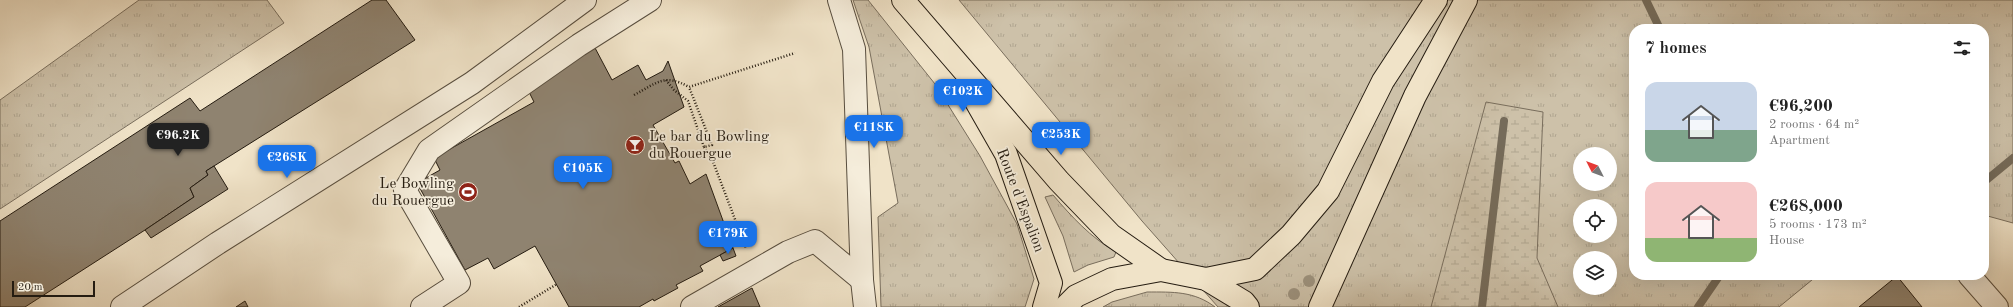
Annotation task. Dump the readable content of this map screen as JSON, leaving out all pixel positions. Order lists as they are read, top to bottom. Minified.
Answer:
{"streets":{"main road":["Route d'Espalion"]},"places":{"bar":["Le bar du Bowling du Rouergue"],"sports":["Le Bowling du Rouergue"]},"scale_bar":"20 m","north":"top left","page":{"heading":"7 homes","list":[{"name":"€96,200","note":"2 rooms · 64 m² · Apartment"},{"name":"€268,000","note":"5 rooms · 173 m² · House"}],"price":["€102K","€118K","€253K","€96.2K","€268K","€105K","€179K"],"scale":"20 m"}}
